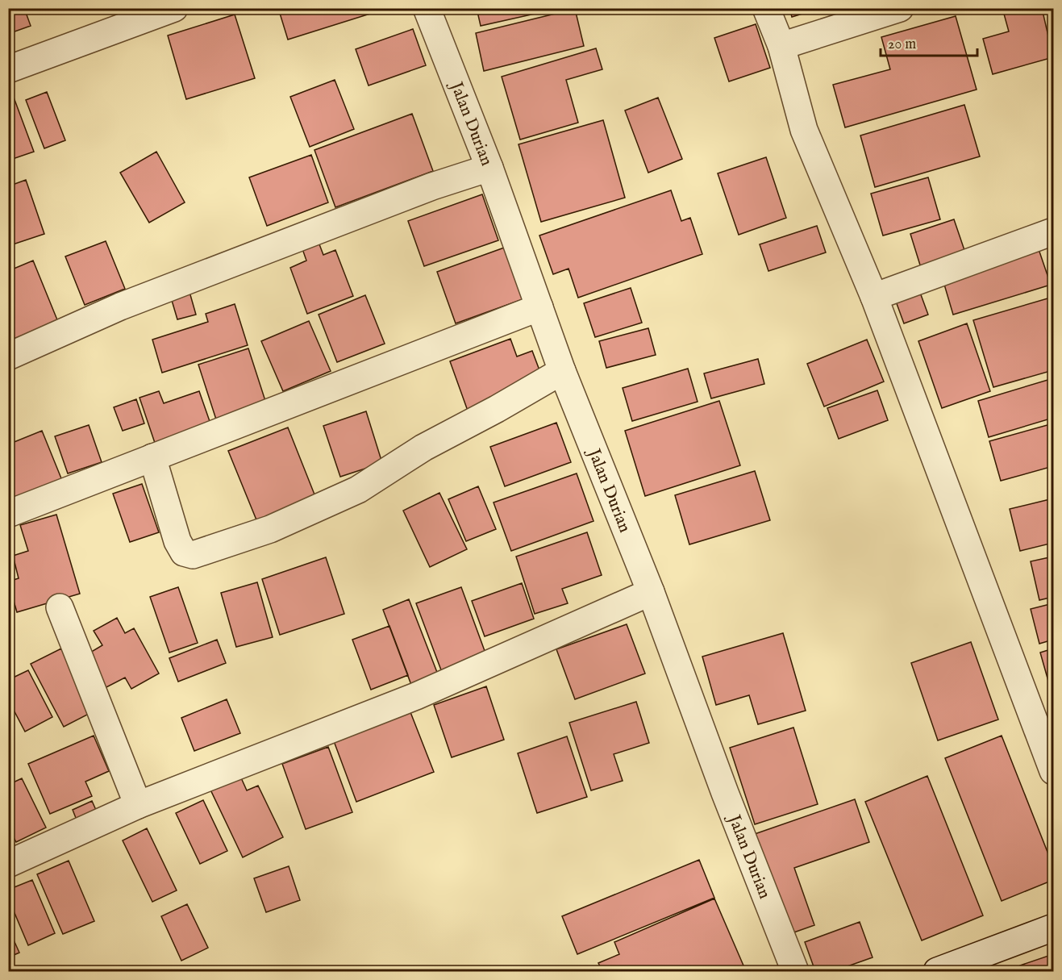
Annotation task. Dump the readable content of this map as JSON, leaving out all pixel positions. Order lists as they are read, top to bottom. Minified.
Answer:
{"streets":{"street":["Jalan Durian"]},"scale_bar":"20 m"}
